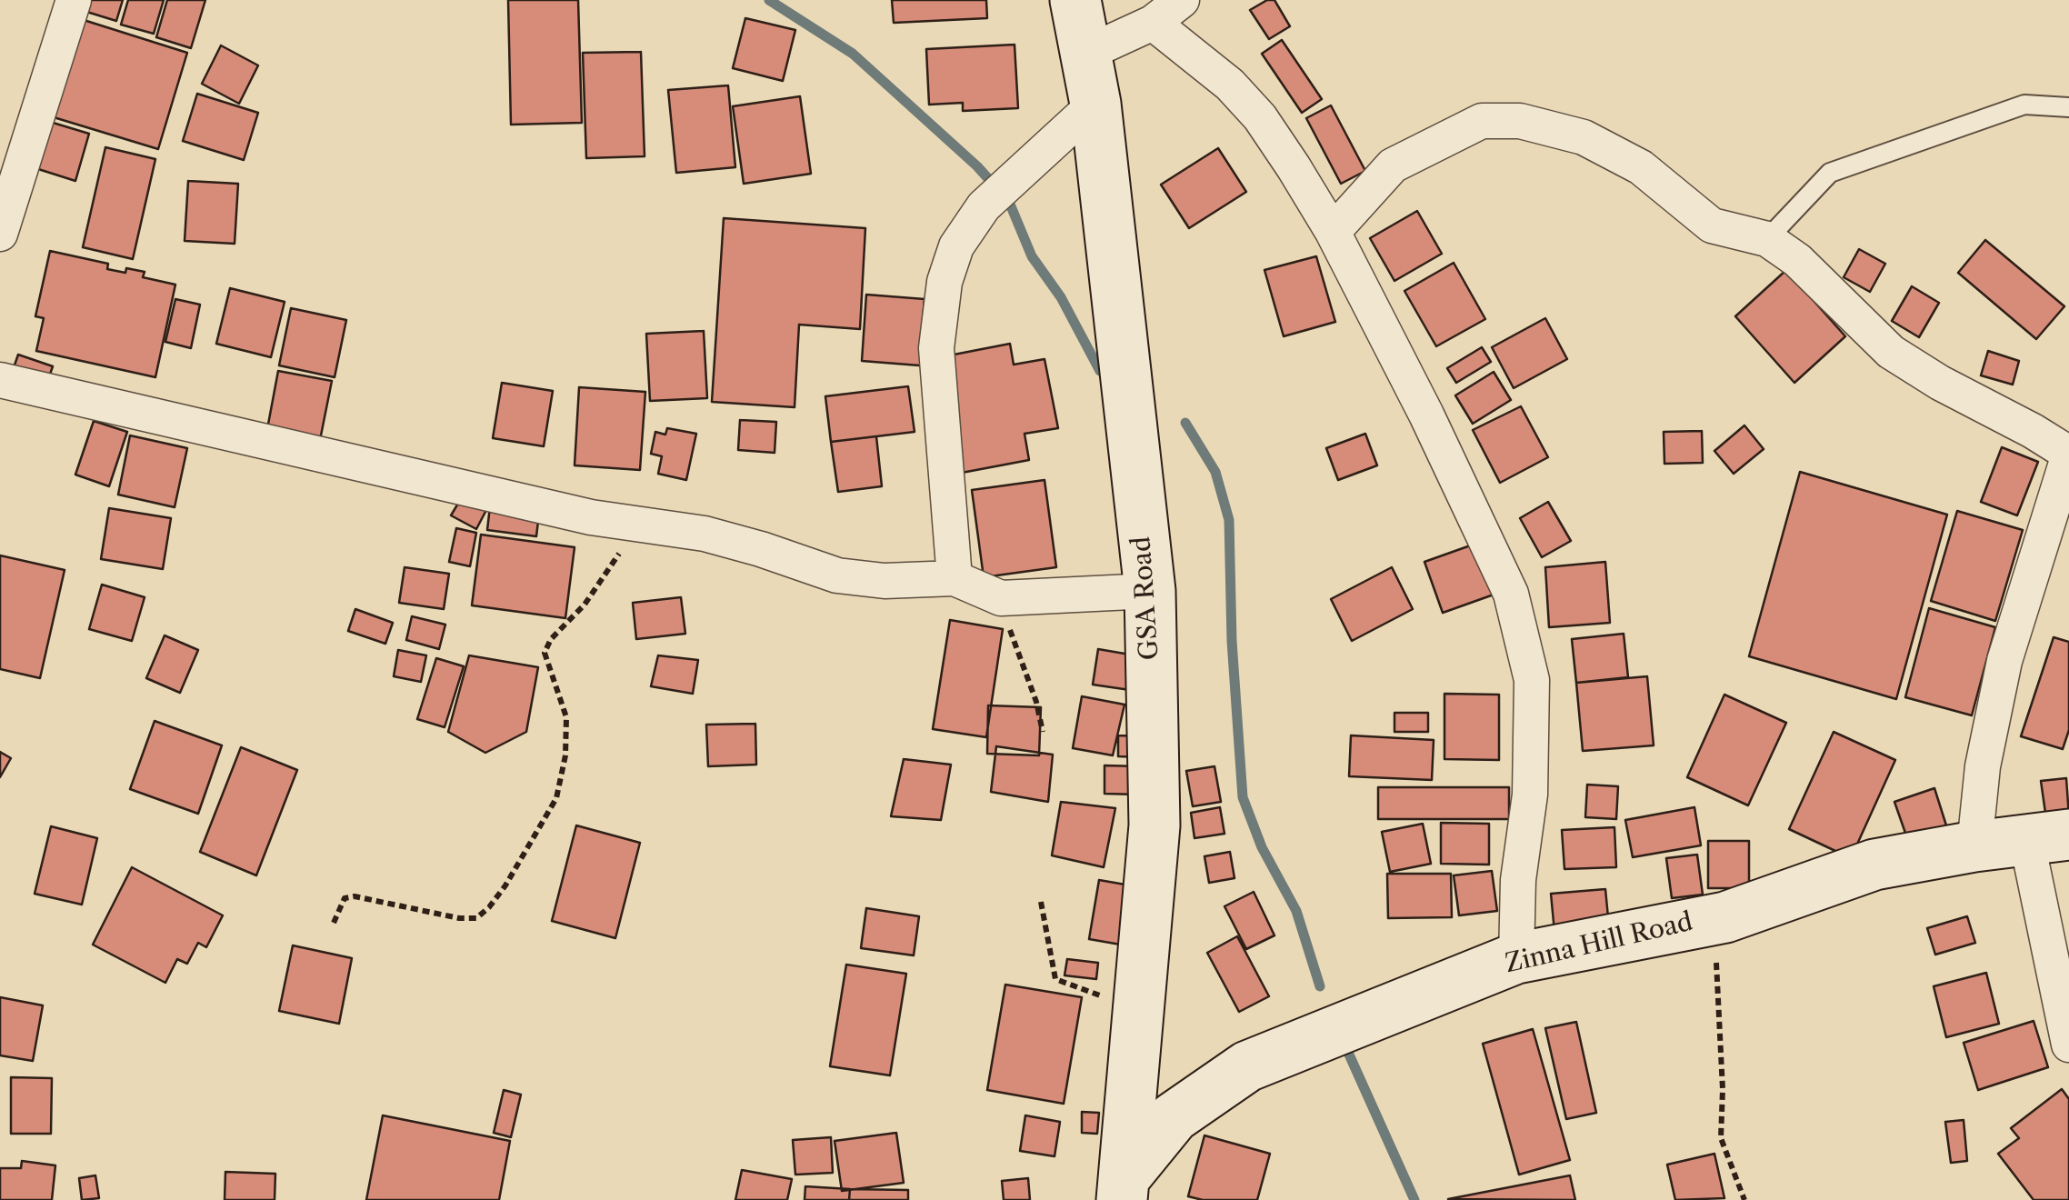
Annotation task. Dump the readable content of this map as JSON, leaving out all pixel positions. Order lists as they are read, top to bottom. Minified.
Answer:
{"streets":{"street":["GSA Road","Zinna Hill Road"]},"crossings":[["GSA Road","Zinna Hill Road"]]}
